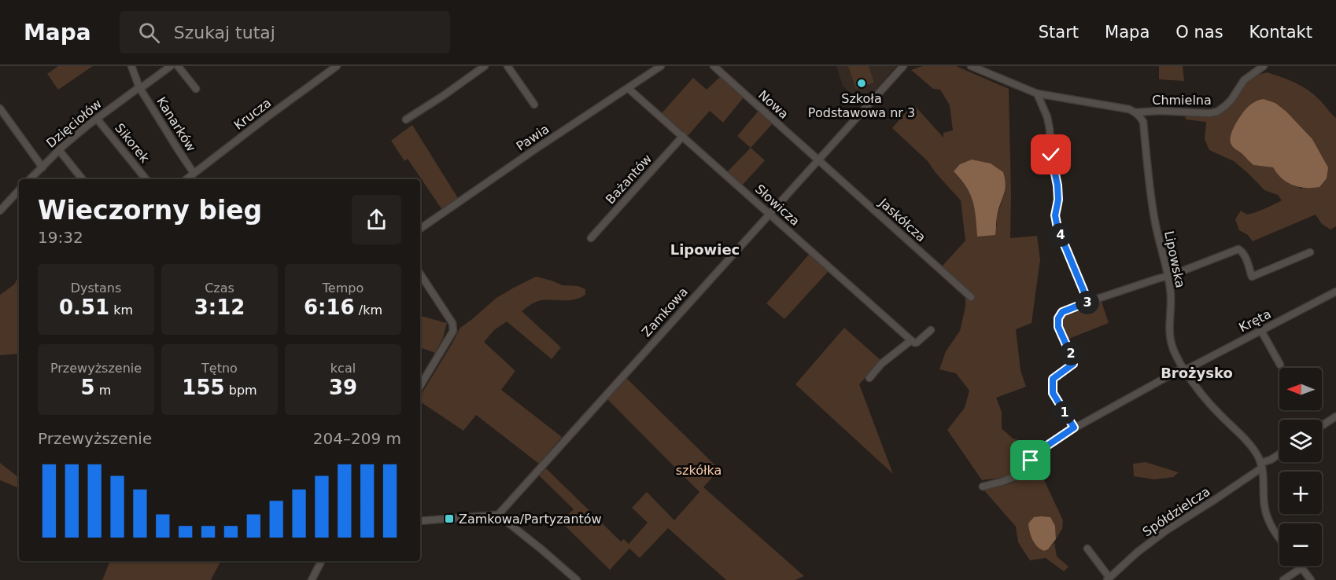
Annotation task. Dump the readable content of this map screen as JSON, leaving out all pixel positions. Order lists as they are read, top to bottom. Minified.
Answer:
{"streets":{"street":["Chmielna","Nowa","Krucza","Dzięciołów","Kanarków","Pawia","Sikorek","Bażantów","Słowicza","Jaskółcza","Lipowska","Zamkowa","Kręta","Spółdzielcza"]},"crossings":[["Chmielna","Lipowska"],["Nowa","Jaskółcza"],["Nowa","Zamkowa"],["Krucza","Kanarków"],["Dzięciołów","Kanarków"],["Dzięciołów","Sikorek"],["Pawia","Słowicza"],["Bażantów","Słowicza"],["Słowicza","Zamkowa"],["Jaskółcza","Zamkowa"],["Lipowska","Kręta"],["Lipowska","Spółdzielcza"]],"districts":["Lipowiec","Brożysko"],"parks":["szkółka"],"places":{"other":["Szkoła Podstawowa nr 3"],"transit":["Zamkowa/Partyzantów"]},"north":"left","page":{"header":"Mapa","search":"Szukaj tutaj","nav":["Start","Mapa","O nas","Kontakt"],"heading":["Wieczorny bieg","19:32"],"pins":["4","3","2","1"],"stats":[["Dystans","0.51 km"],["Czas","3:12"],["Tempo","6:16 /km"],["Przewyższenie","5 m"],["Tętno","155 bpm"],["kcal","39"]],"map_buttons":["+","−"],"chart":["Przewyższenie","204–209 m"]}}
